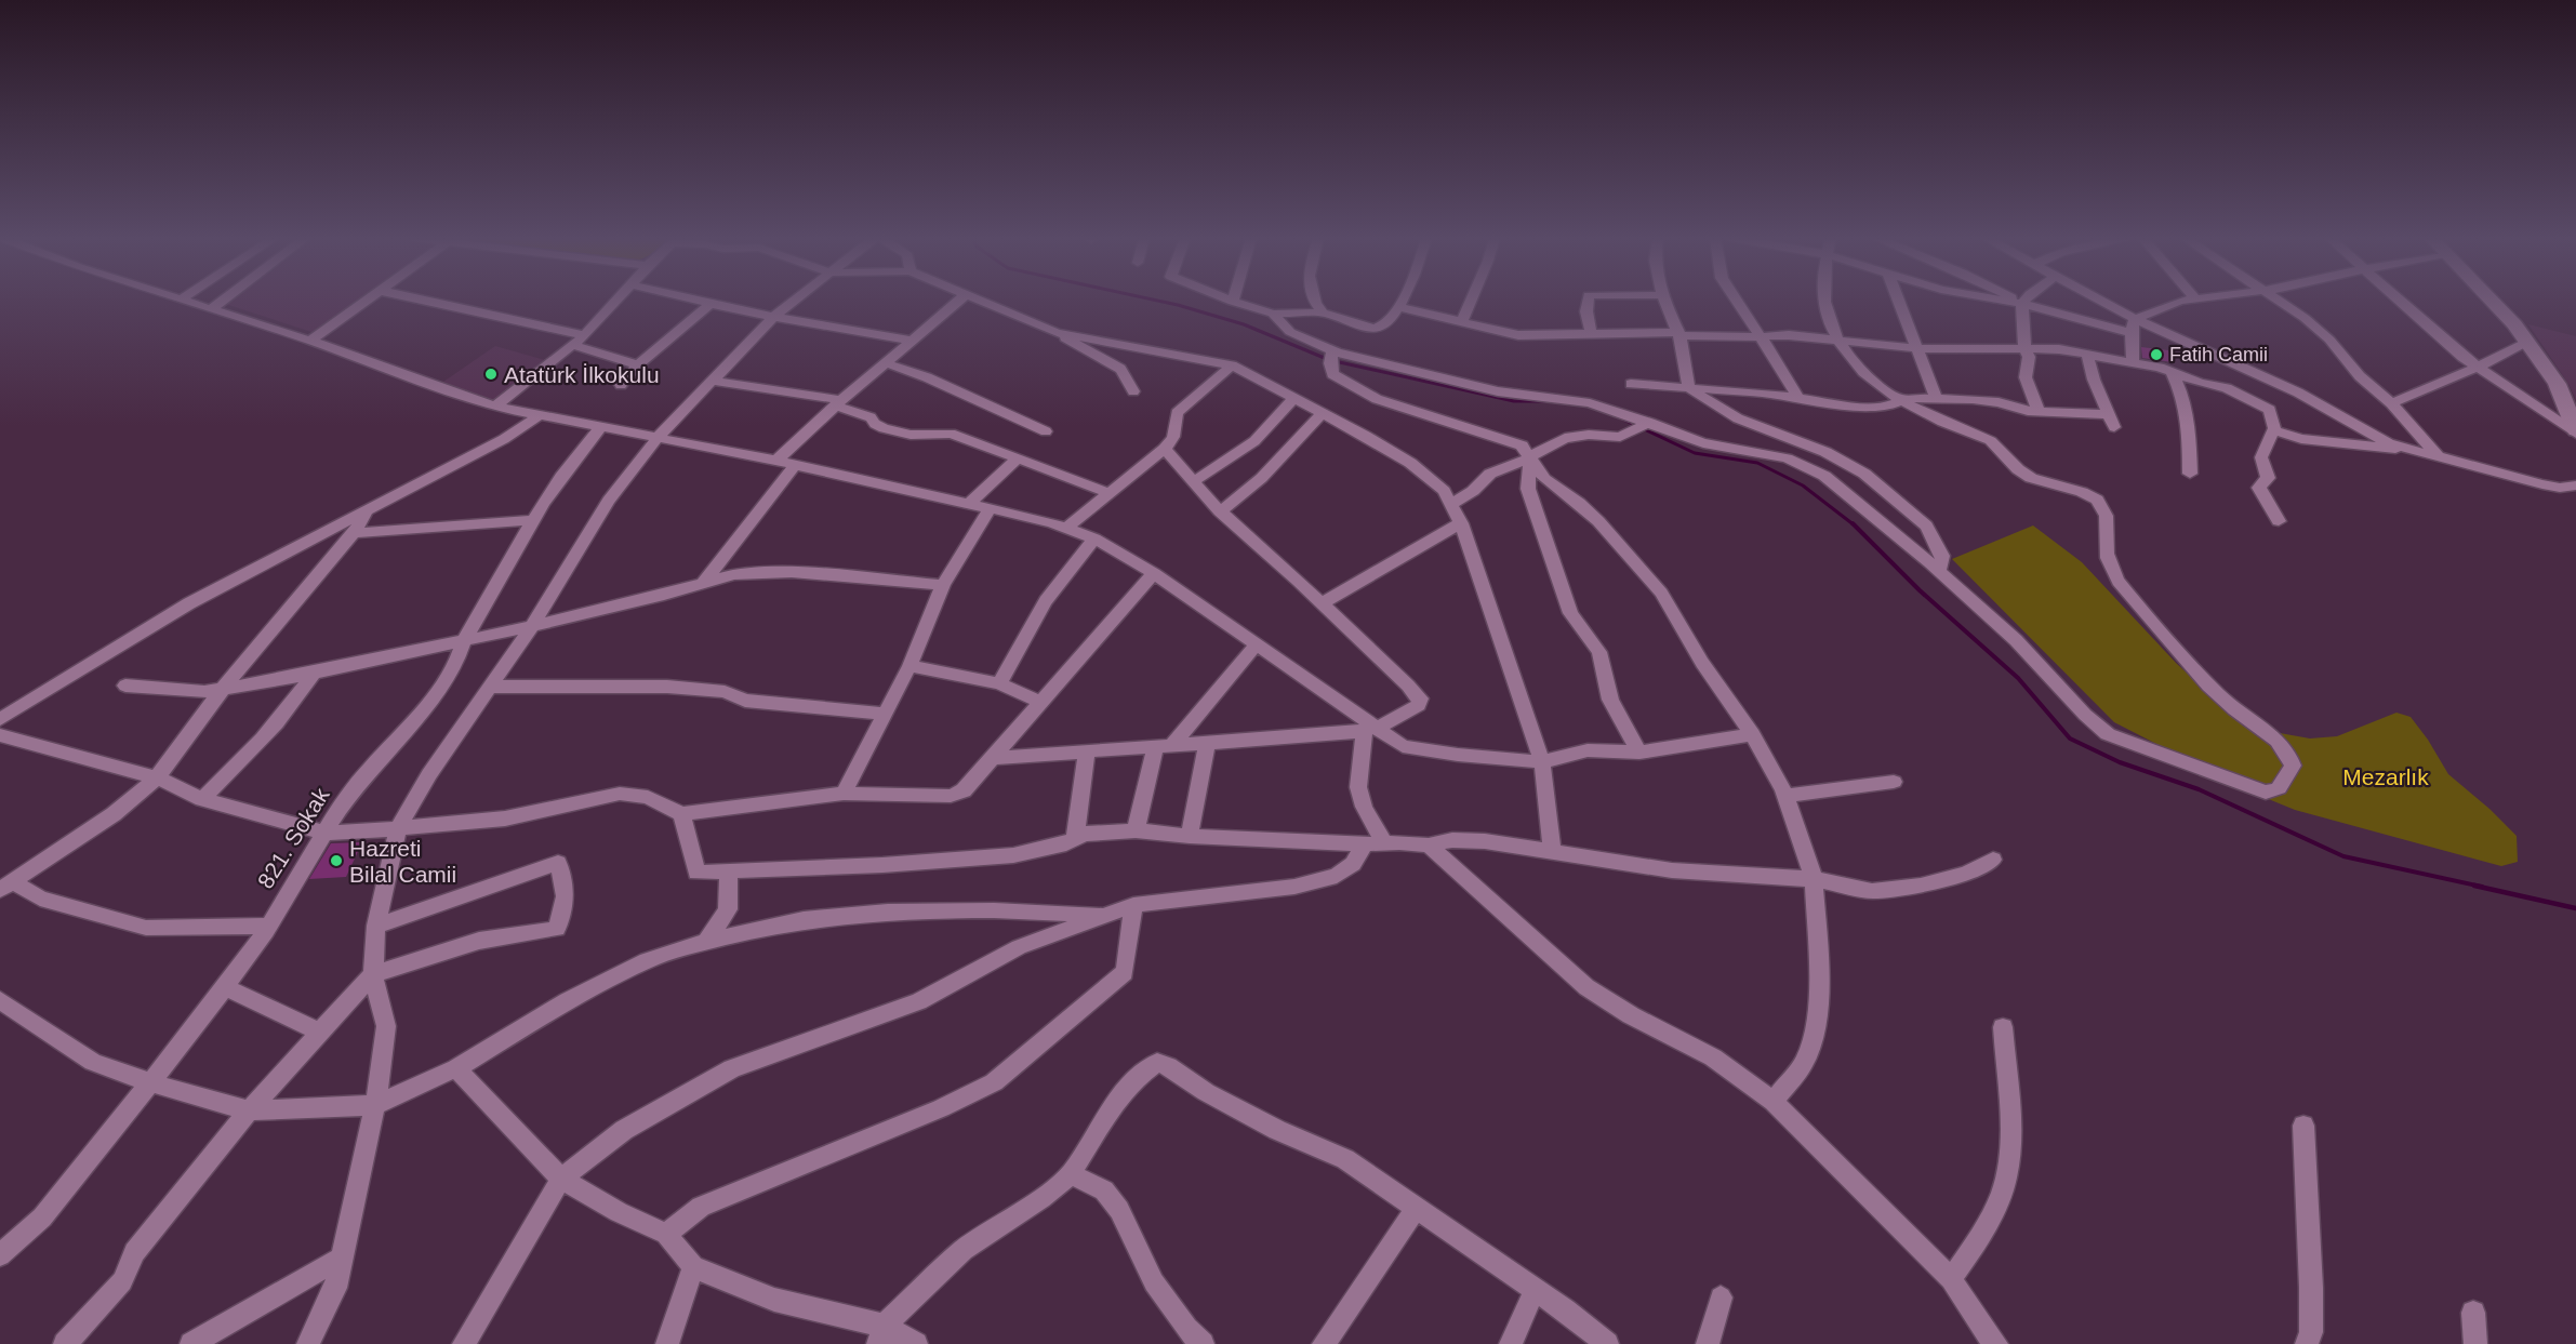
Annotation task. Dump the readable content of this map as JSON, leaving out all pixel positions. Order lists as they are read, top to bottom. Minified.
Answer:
{"streets":{"street":["821. Sokak"]},"parks":["Mezarlık"],"places":["Fatih Camii","Atatürk İlkokulu","Hazreti Bilal Camii"]}
